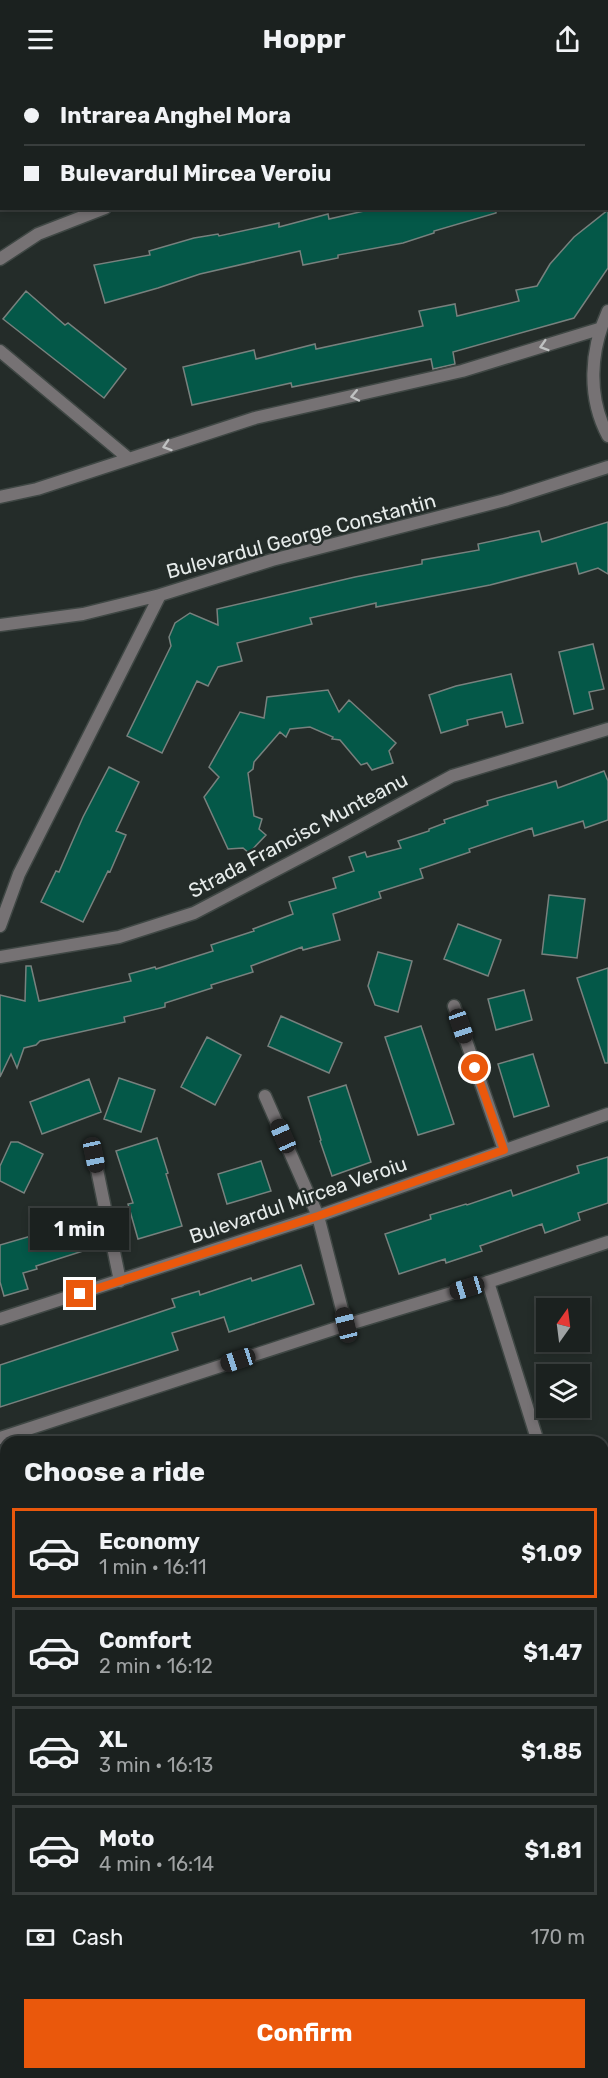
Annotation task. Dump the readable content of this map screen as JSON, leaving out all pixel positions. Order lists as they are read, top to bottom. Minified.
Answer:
{"streets":{"street":["Bulevardul George Constantin","Strada Francisc Munteanu","Bulevardul Mircea Veroiu"]},"north":"top","page":{"header":"Hoppr","banner":["Intrarea Anghel Mora","Bulevardul Mircea Veroiu"],"bubble":"1 min","heading":"Choose a ride","list":[{"name":"Economy","note":"1 min · 16:11","value":"$1.09"},{"name":"Comfort","note":"2 min · 16:12","value":"$1.47"},{"name":"XL","note":"3 min · 16:13","value":"$1.85"},{"name":"Moto","note":"4 min · 16:14","value":"$1.81"}],"pay":["Cash","170 m"],"buttons":"Confirm"}}
